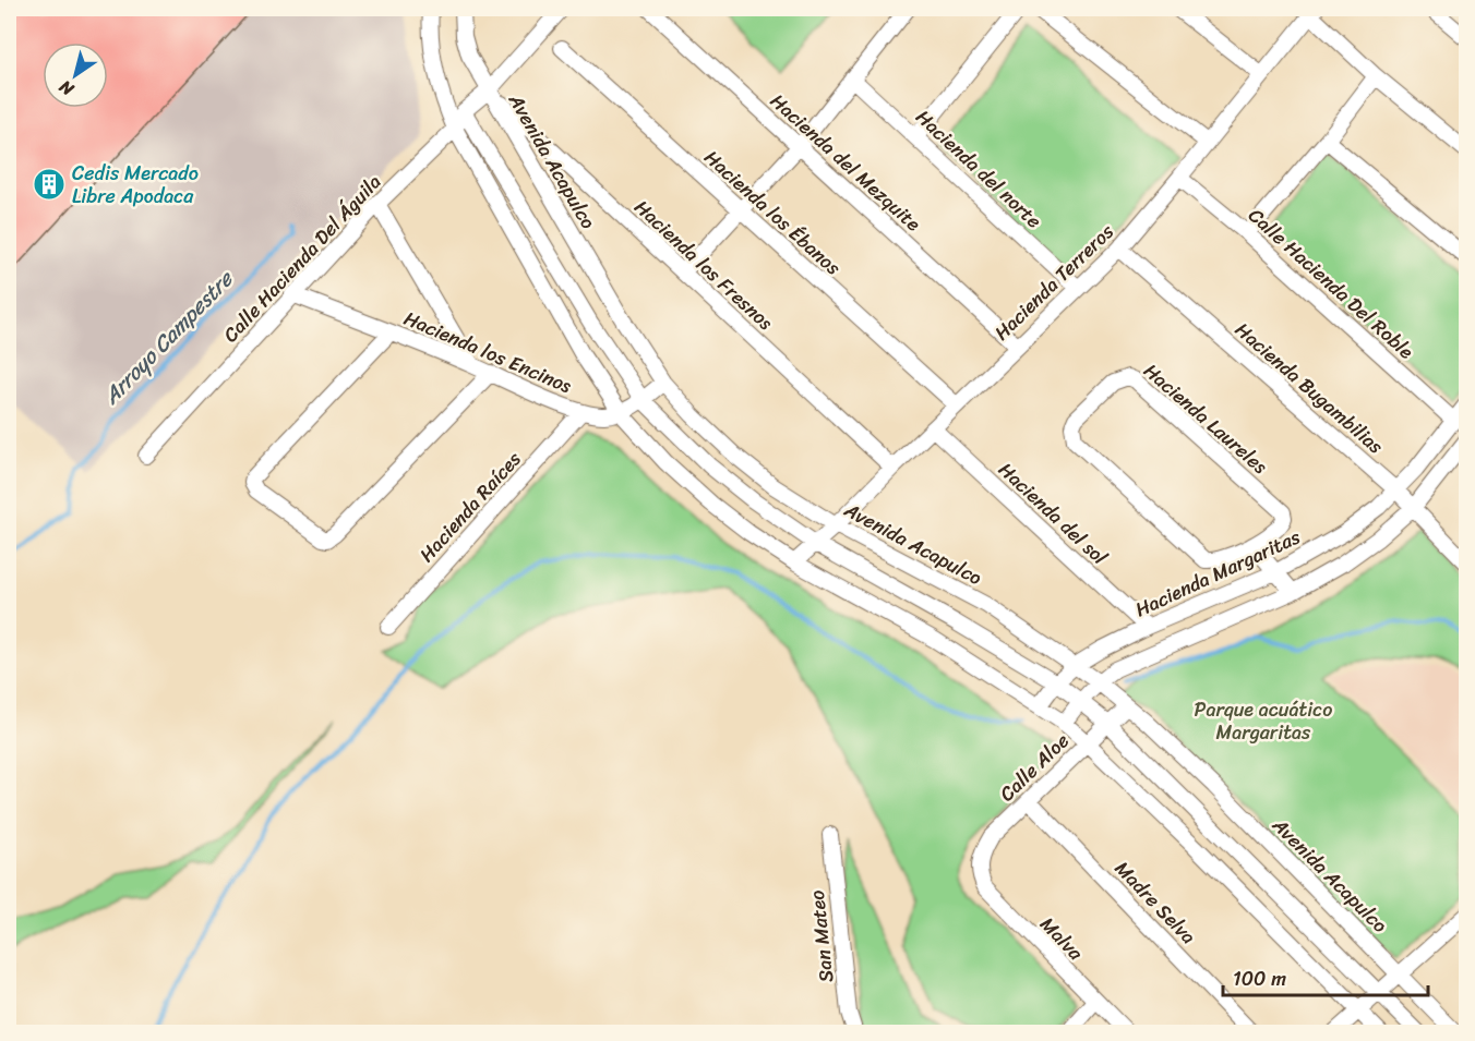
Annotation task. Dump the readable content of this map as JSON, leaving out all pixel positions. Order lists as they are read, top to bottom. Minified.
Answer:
{"streets":{"street":["Avenida Acapulco","Hacienda del Mezquite","Hacienda del norte","Hacienda los Ébanos","Calle Hacienda Del Águila","Hacienda los Fresnos","Hacienda Terreros","Calle Hacienda Del Roble","Hacienda los Encinos","Hacienda Bugambilias","Hacienda Laureles","Hacienda Raíces","Hacienda del sol","Hacienda Margaritas","Calle Aloe","Madre Selva","San Mateo","Malva"]},"crossings":[["Avenida Acapulco","Calle Hacienda Del Águila"],["Avenida Acapulco","Hacienda los Fresnos"],["Avenida Acapulco","Hacienda Terreros"],["Avenida Acapulco","Hacienda Margaritas"],["Avenida Acapulco","Calle Aloe"],["Hacienda del Mezquite","Hacienda Terreros"],["Hacienda del norte","Hacienda Terreros"],["Hacienda los Ébanos","Hacienda Terreros"],["Calle Hacienda Del Águila","Hacienda los Fresnos"],["Calle Hacienda Del Águila","Hacienda los Encinos"],["Hacienda los Fresnos","Hacienda Terreros"],["Hacienda Terreros","Calle Hacienda Del Roble"],["Hacienda Terreros","Hacienda Bugambilias"],["Hacienda Terreros","Hacienda del sol"],["Calle Hacienda Del Roble","Hacienda Margaritas"],["Hacienda los Encinos","Hacienda Raíces"],["Hacienda Bugambilias","Hacienda Margaritas"],["Hacienda del sol","Hacienda Margaritas"],["Calle Aloe","Madre Selva"],["Calle Aloe","Malva"]],"water":["Arroyo Campestre"],"parks":["Parque acuático Margaritas"],"places":{"building":["Cedis Mercado Libre Apodaca"]},"scale_bar":"100 m","north":"bottom left"}
